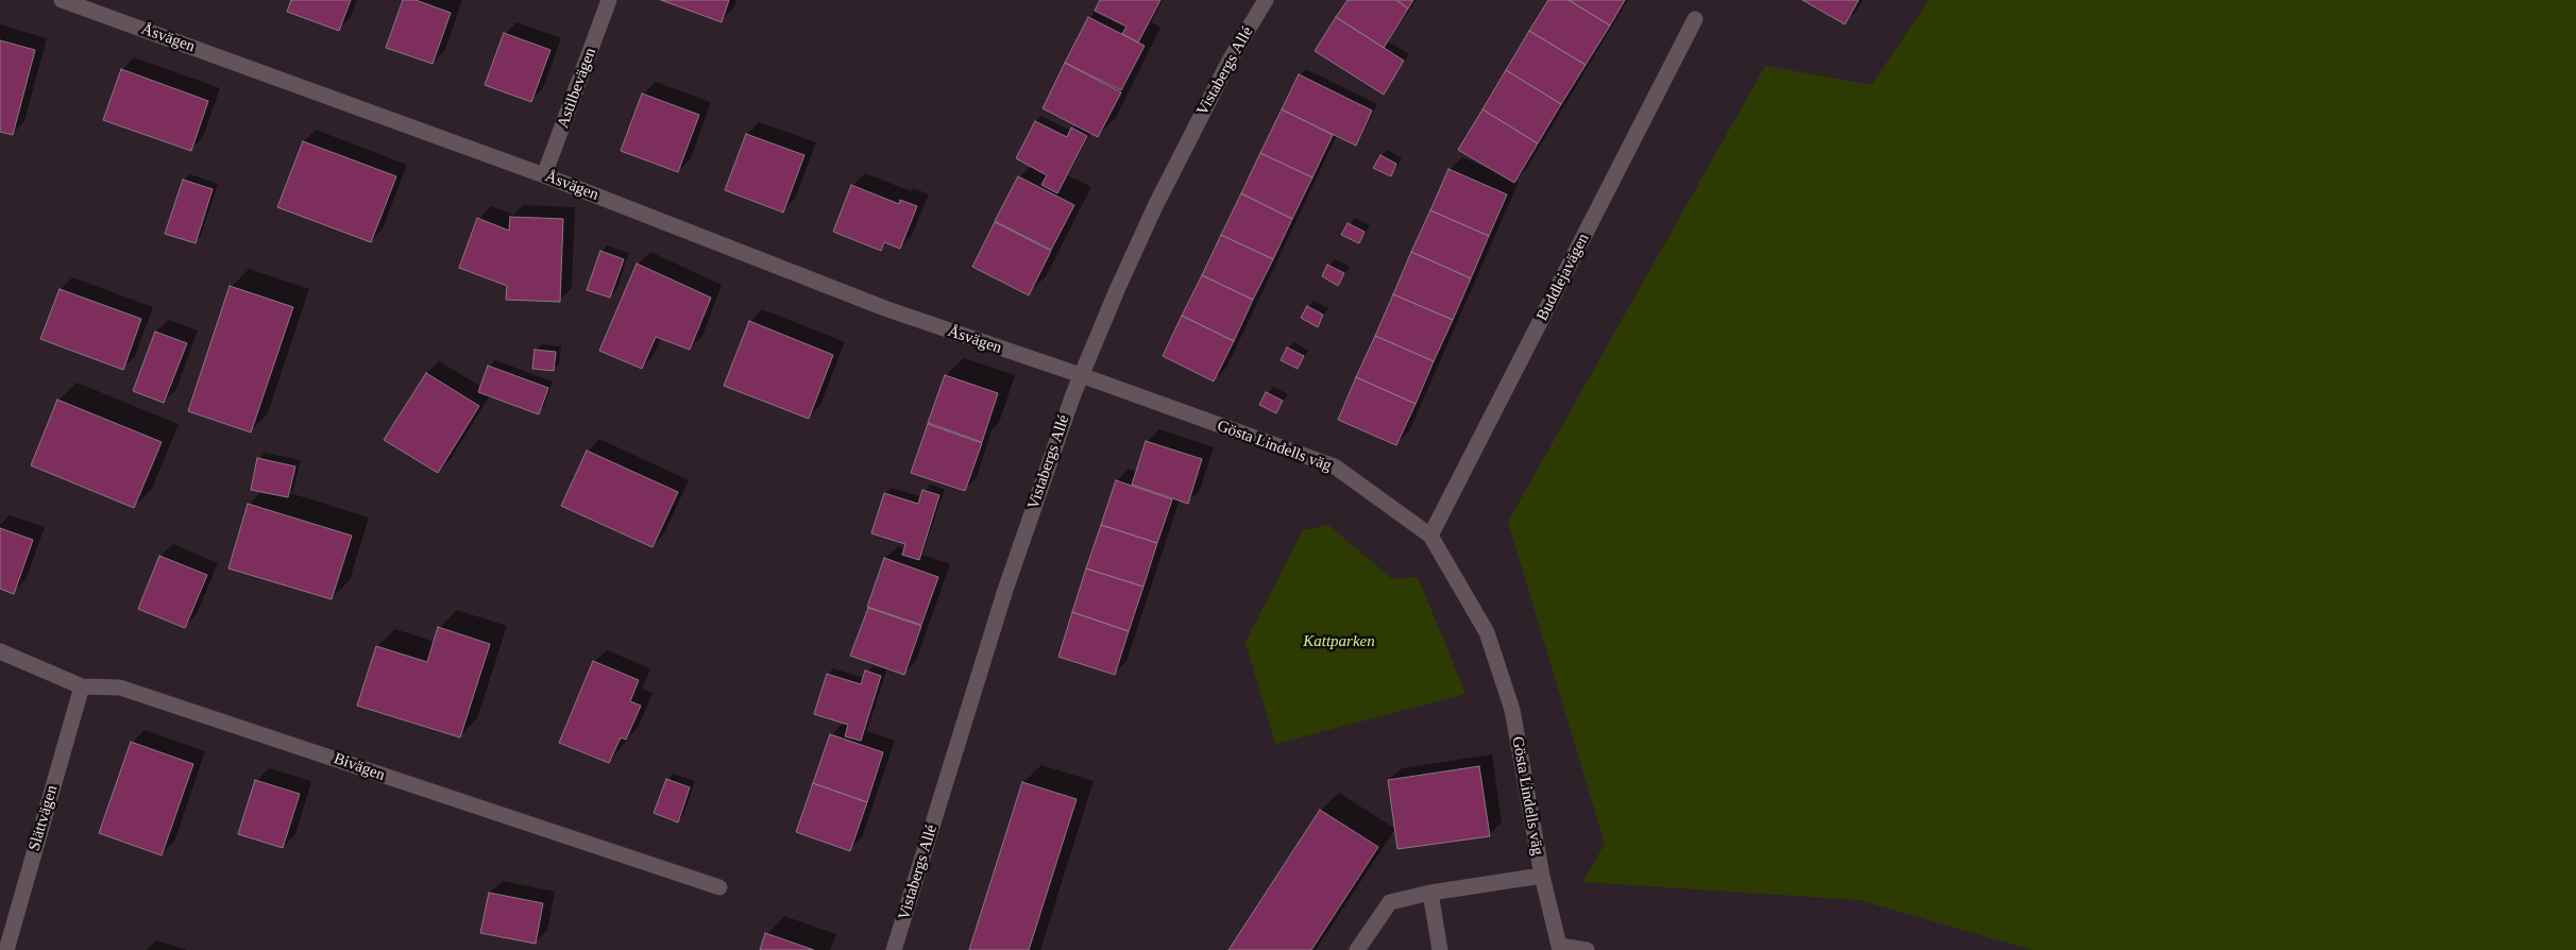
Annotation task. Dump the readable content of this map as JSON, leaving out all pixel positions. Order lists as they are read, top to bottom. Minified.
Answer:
{"streets":{"street":["Åsvägen","Vistabergs Allé","Astilbevägen","Buddlejavägen","Gösta Lindells väg","Bivägen","Slättvägen"]},"crossings":[["Åsvägen","Vistabergs Allé"],["Åsvägen","Astilbevägen"],["Åsvägen","Gösta Lindells väg"],["Vistabergs Allé","Gösta Lindells väg"],["Buddlejavägen","Gösta Lindells väg"],["Bivägen","Slättvägen"]],"parks":["Kattparken"]}
